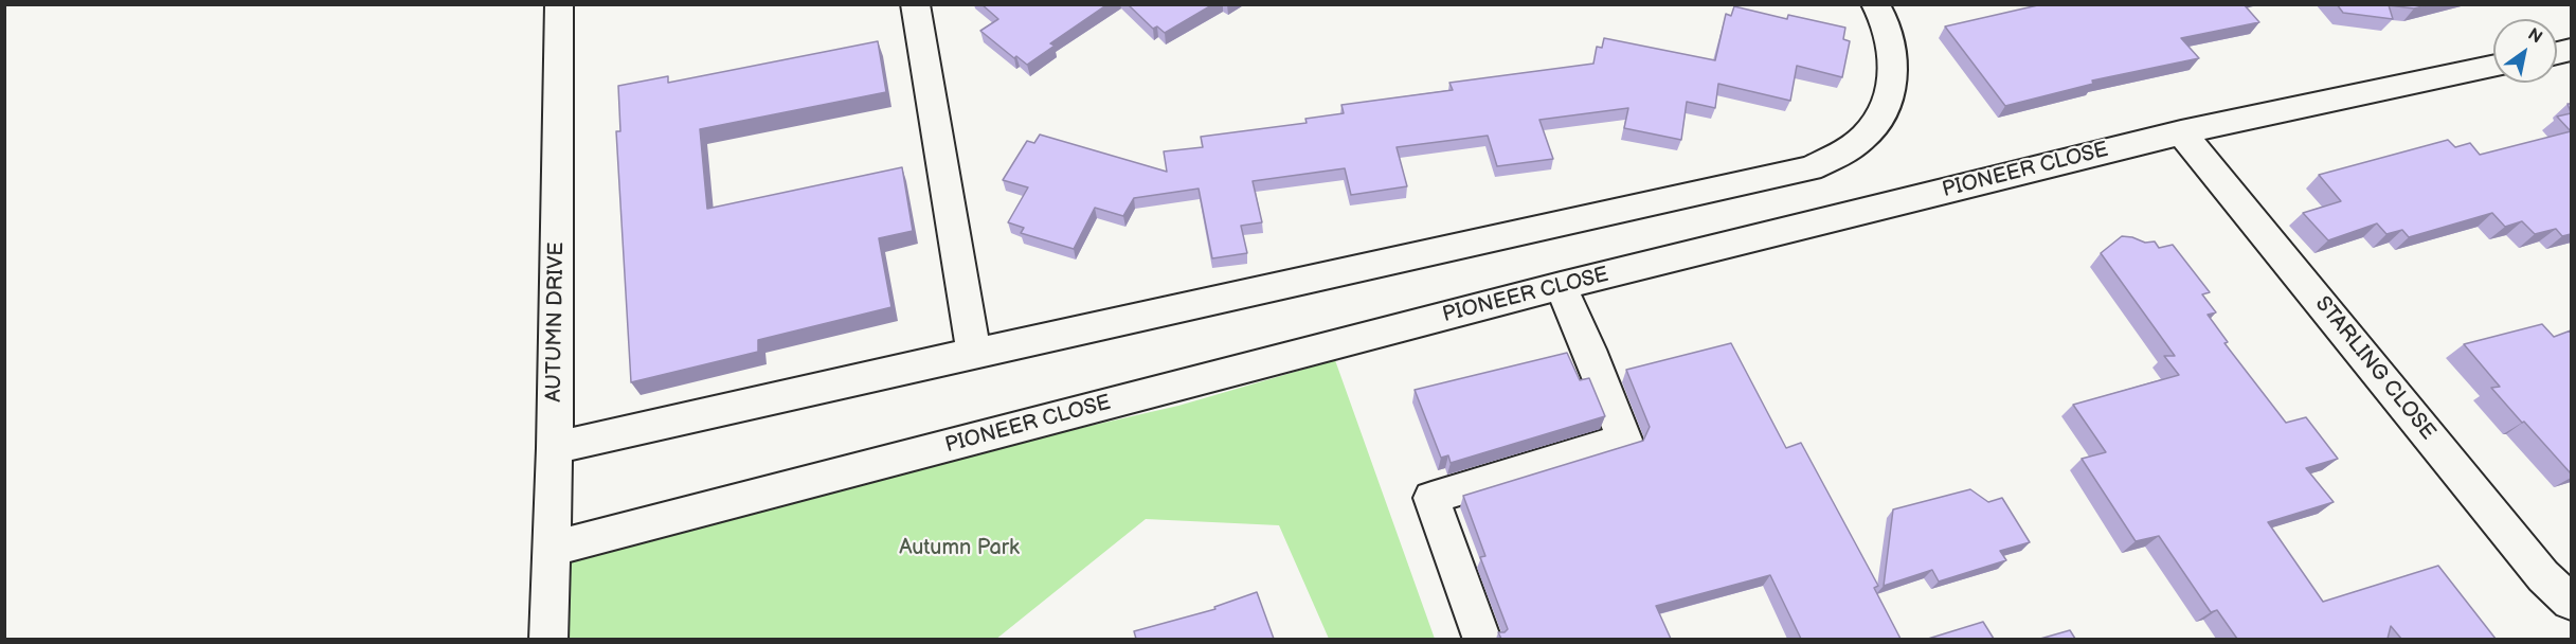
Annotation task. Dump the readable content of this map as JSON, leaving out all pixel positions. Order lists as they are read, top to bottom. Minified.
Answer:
{"streets":{"street":["PIONEER CLOSE","AUTUMN DRIVE","STARLING CLOSE"]},"crossings":[["PIONEER CLOSE","AUTUMN DRIVE"],["PIONEER CLOSE","STARLING CLOSE"]],"parks":["Autumn Park"],"north":"top right"}
